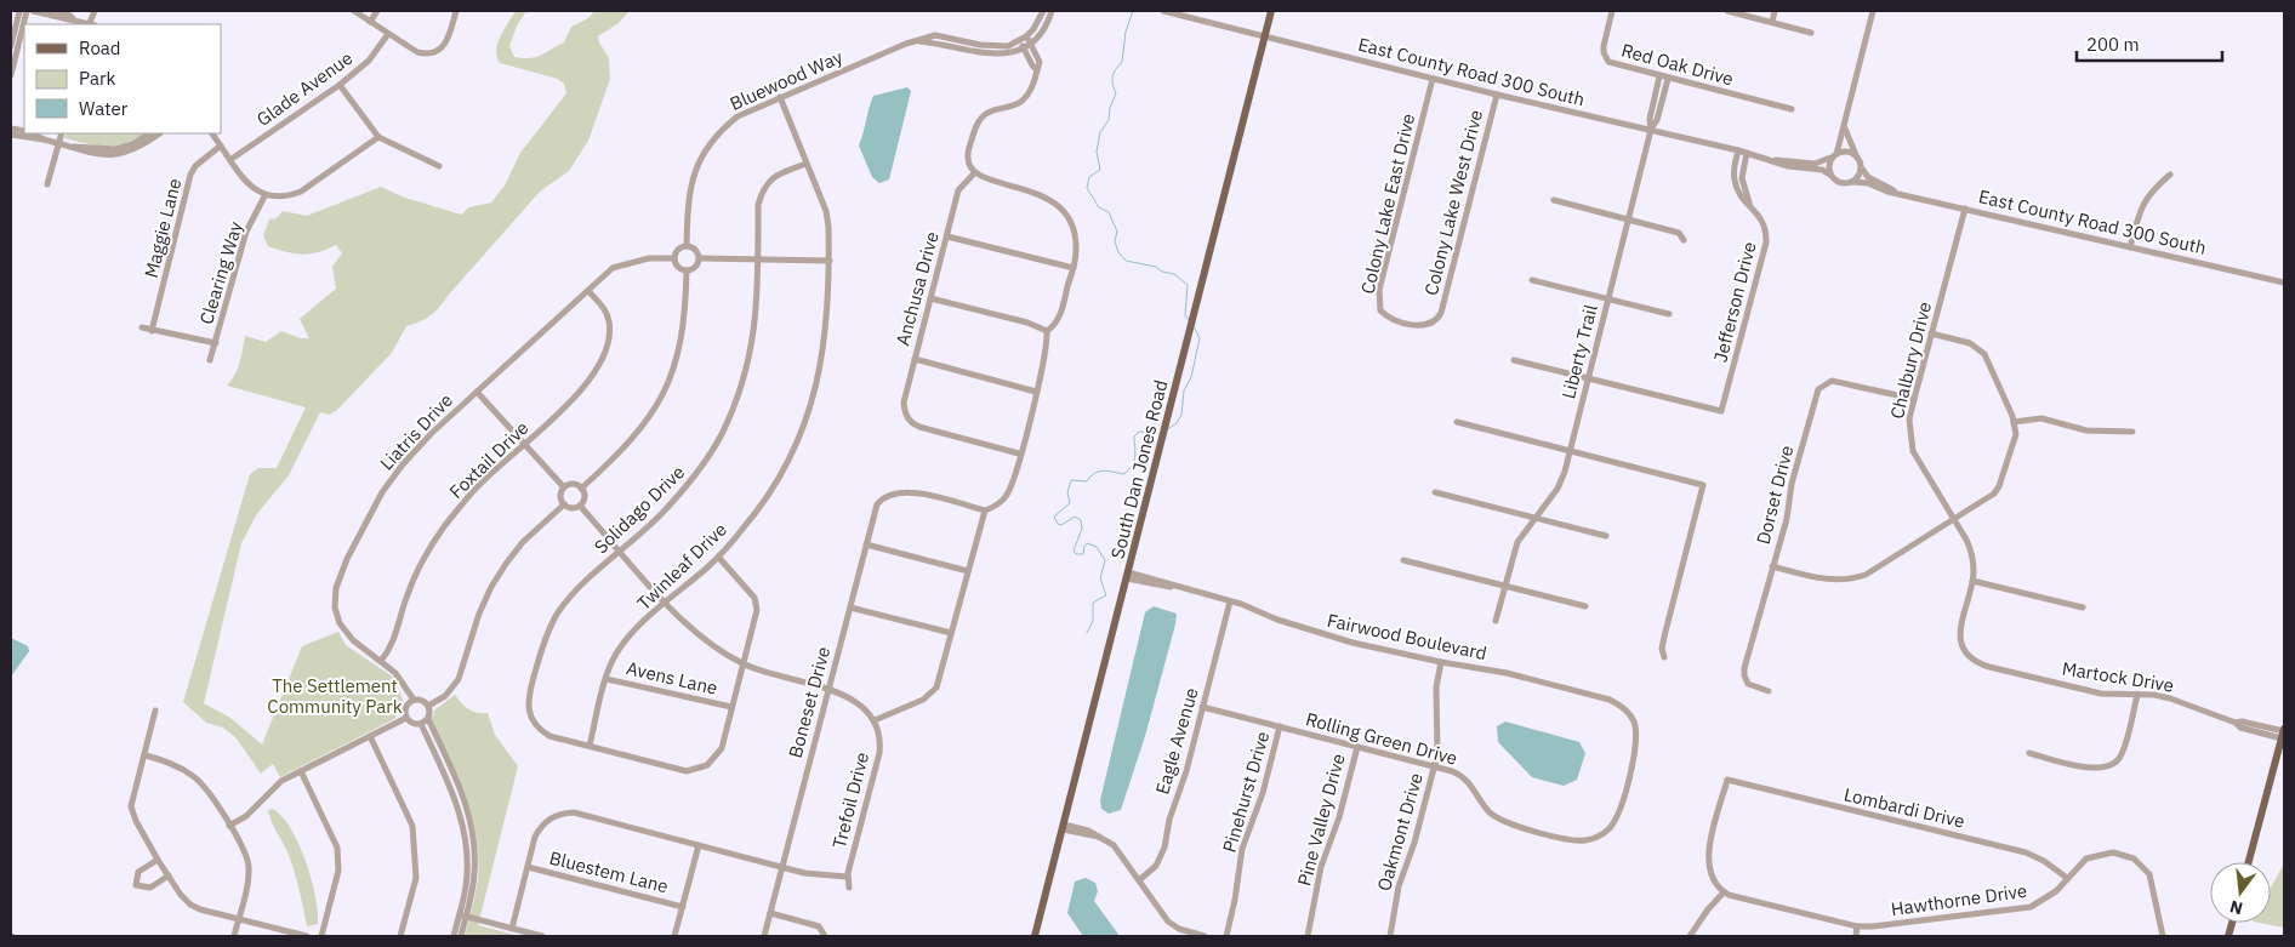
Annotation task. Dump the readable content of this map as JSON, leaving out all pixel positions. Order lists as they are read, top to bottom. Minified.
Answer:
{"streets":{"main road":["South Dan Jones Road"],"street":["Red Oak Drive","East County Road 300 South","Bluewood Way","Glade Avenue","Colony Lake West Drive","Colony Lake East Drive","Maggie Lane","Clearing Way","Anchusa Drive","Jefferson Drive","Liberty Trail","Chalbury Drive","Liatris Drive","Foxtail Drive","Dorset Drive","Solidago Drive","Twinleaf Drive","Fairwood Boulevard","Martock Drive","Avens Lane","Boneset Drive","Rolling Green Drive","Eagle Avenue","Pinehurst Drive","Trefoil Drive","Lombardi Drive","Pine Valley Drive","Oakmont Drive","Bluestem Lane","Hawthorne Drive"]},"crossings":[["Red Oak Drive","Liberty Trail"],["East County Road 300 South","Colony Lake West Drive"],["East County Road 300 South","Colony Lake East Drive"],["East County Road 300 South","Jefferson Drive"],["East County Road 300 South","Liberty Trail"],["East County Road 300 South","Chalbury Drive"],["East County Road 300 South","South Dan Jones Road"],["Bluewood Way","Liatris Drive"],["Bluewood Way","Twinleaf Drive"],["Colony Lake West Drive","Colony Lake East Drive"],["Jefferson Drive","Liberty Trail"],["Chalbury Drive","Dorset Drive"],["Chalbury Drive","Martock Drive"],["Liatris Drive","Foxtail Drive"],["South Dan Jones Road","Fairwood Boulevard"],["Solidago Drive","Twinleaf Drive"],["Solidago Drive","Avens Lane"],["Twinleaf Drive","Avens Lane"],["Fairwood Boulevard","Rolling Green Drive"],["Fairwood Boulevard","Eagle Avenue"],["Fairwood Boulevard","Oakmont Drive"],["Rolling Green Drive","Eagle Avenue"],["Rolling Green Drive","Pinehurst Drive"],["Rolling Green Drive","Pine Valley Drive"],["Rolling Green Drive","Oakmont Drive"],["Lombardi Drive","Hawthorne Drive"]],"parks":["The Settlement Community Park"],"legend":["Road","Park","Water"],"scale_bar":"200 m","north":"bottom"}
